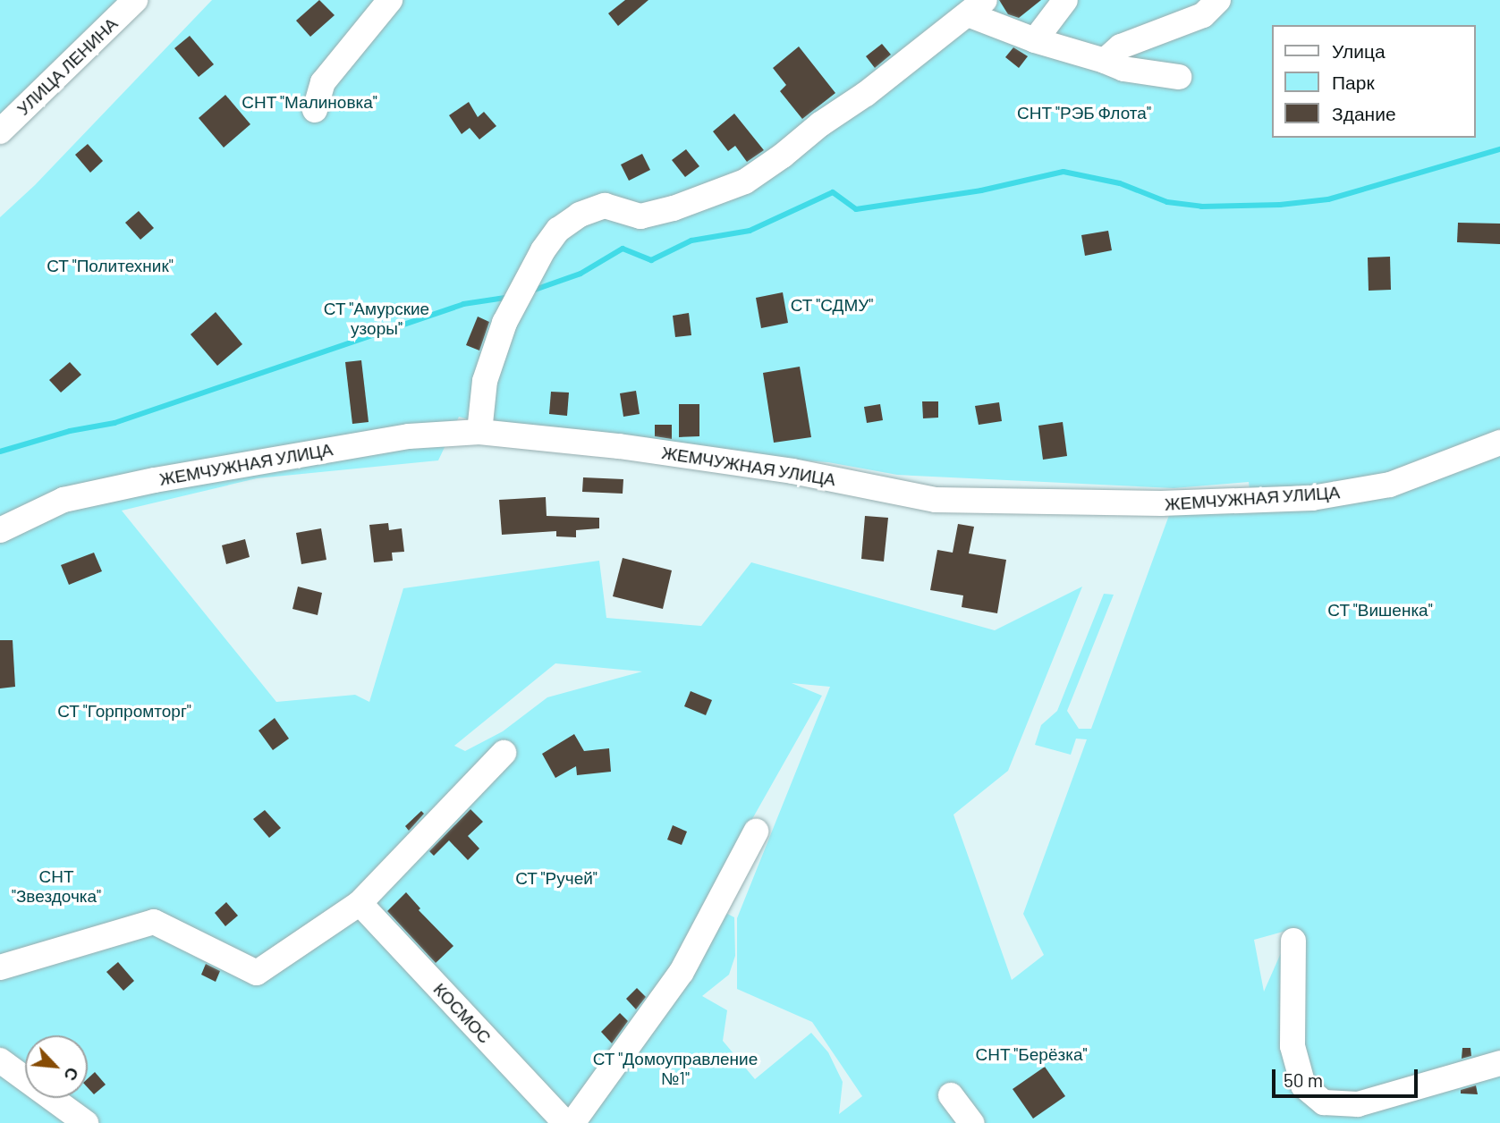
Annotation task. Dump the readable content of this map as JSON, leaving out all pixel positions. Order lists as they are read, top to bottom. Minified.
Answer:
{"streets":{"street":["УЛИЦА ЛЕНИНА","ЖЕМЧУЖНАЯ УЛИЦА","КОСМОС"]},"parks":["СНТ \"Малиновка\"","СНТ \"РЭБ Флота\"","СТ \"Политехник\"","СТ \"СДМУ\"","СТ \"Амурские узоры\"","СТ \"Вишенка\"","СТ \"Горпромторг\"","СНТ \"Звездочка\"","СТ \"Ручей\"","СНТ \"Берёзка\"","СТ \"Домоуправление №1\""],"legend":["Улица","Парк","Здание"],"scale_bar":"50 m","north":"bottom right"}
